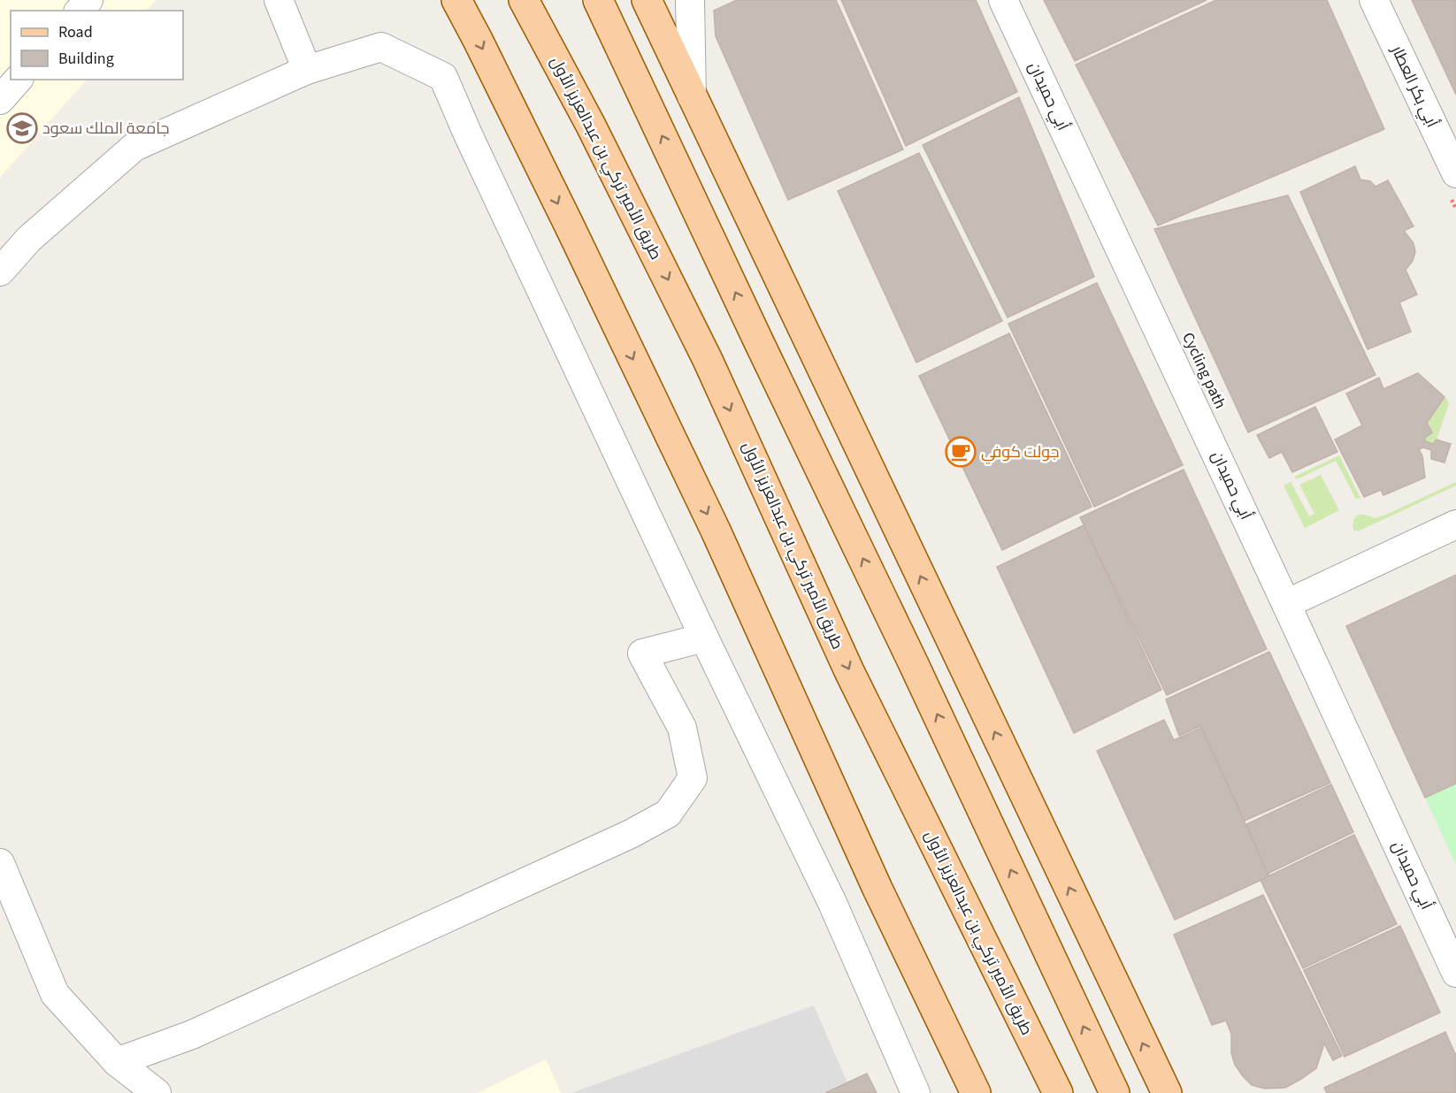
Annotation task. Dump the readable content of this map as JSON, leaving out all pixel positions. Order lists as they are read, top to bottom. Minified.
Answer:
{"streets":{"main road":["طريق الأمير تركي بن عبدالعزيز الأول"],"street":["أبي بكر العطار","أبي حميدان"]},"places":{"school or university":["جامعة الملك سعود"],"cafe":["جولت كوفي"]},"legend":["Road","Building"]}
